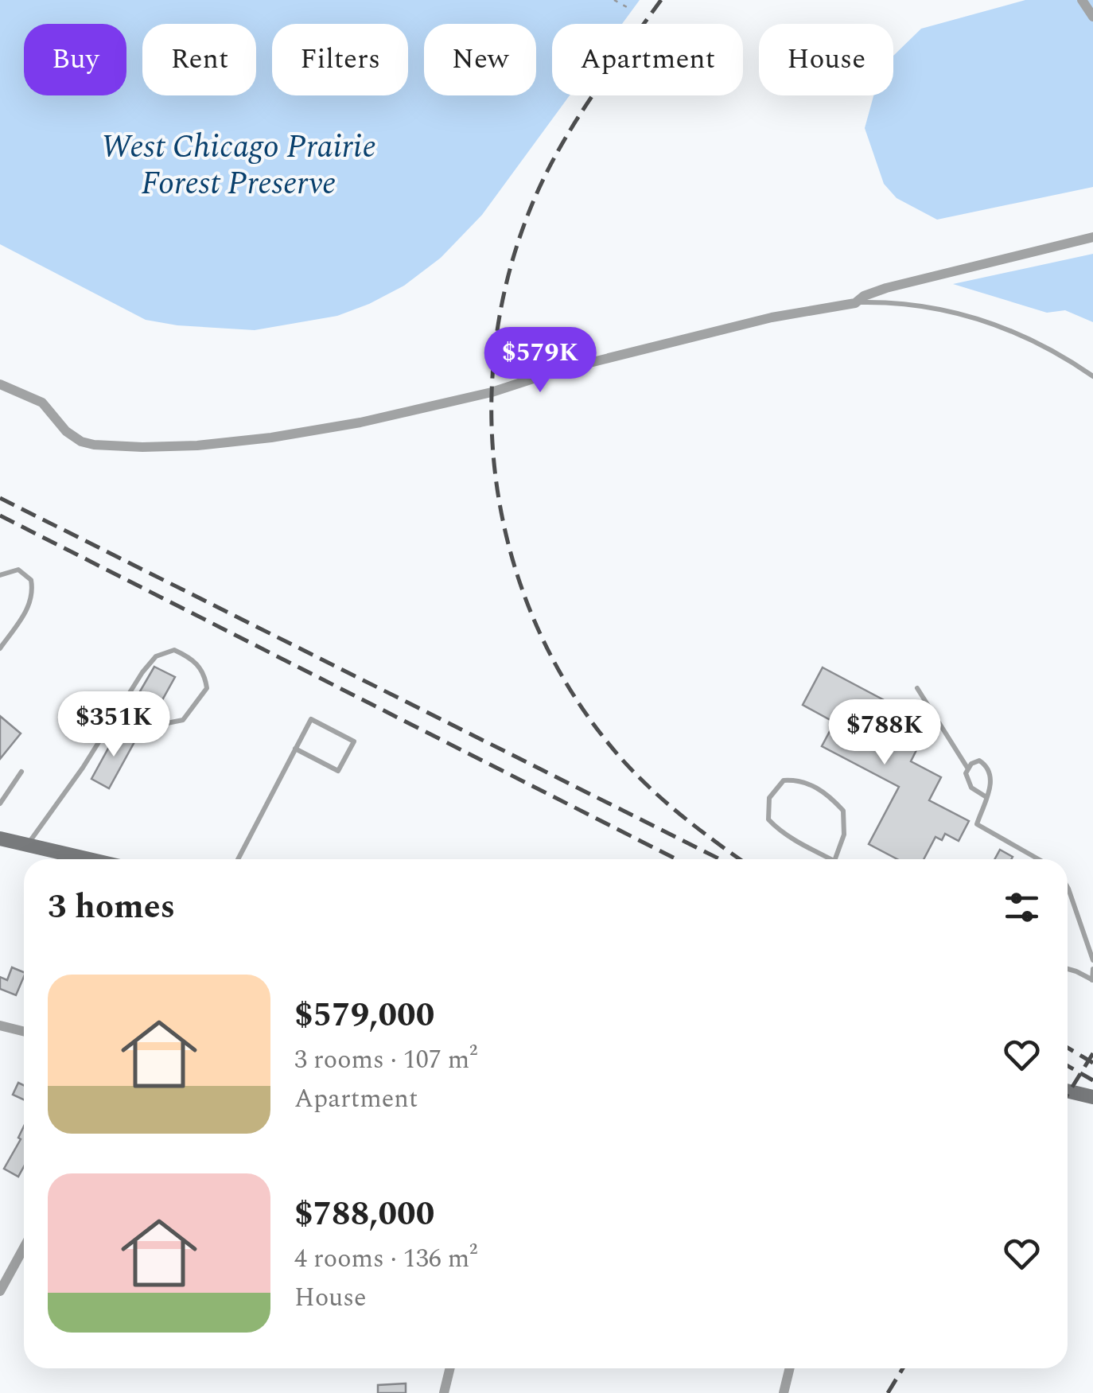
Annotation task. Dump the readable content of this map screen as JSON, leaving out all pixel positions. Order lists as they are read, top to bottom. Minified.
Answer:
{"parks":["West Chicago Prairie Forest Preserve"],"page":{"chip":["Buy","Rent","Filters","New","Apartment","House"],"price":["$579K","$351K","$788K"],"heading":"3 homes","list":[{"name":"$579,000","note":"3 rooms · 107 m² · Apartment"},{"name":"$788,000","note":"4 rooms · 136 m² · House"}]}}
